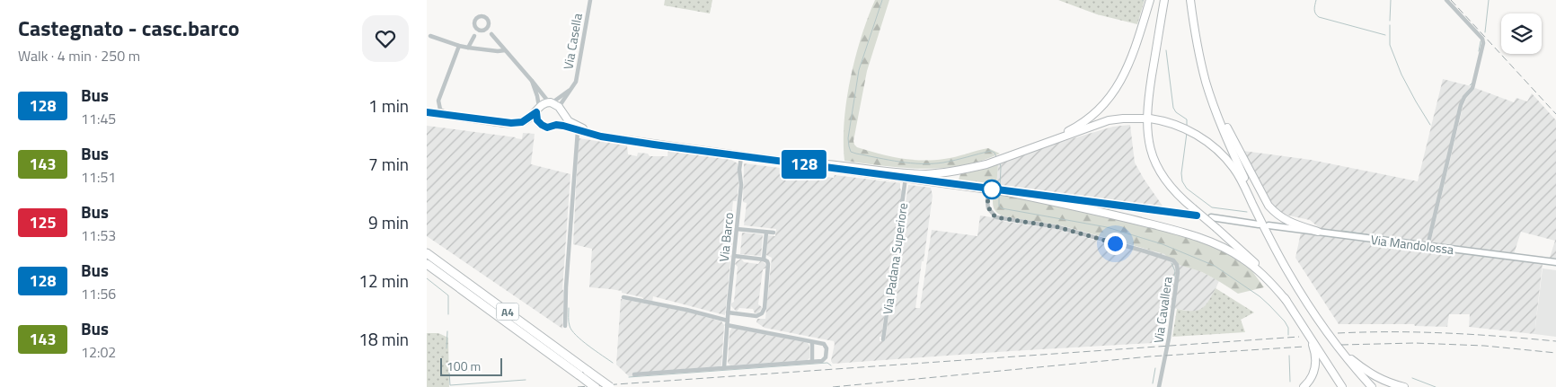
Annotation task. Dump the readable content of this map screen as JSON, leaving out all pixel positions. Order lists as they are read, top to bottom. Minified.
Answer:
{"streets":{"highway":["A4"],"main road":["Via Mandolossa"],"street":["Via Casella","Via Barco","Via Padana Superiore","Via Cavallera"]},"lines":["bus line 128"],"scale_bar":"100 m","page":{"heading":["Castegnato - casc.barco","Walk · 4 min · 250 m"],"on_map":"128","list":[{"mark":"128","name":"Bus","note":"11:45","value":"1 min"},{"mark":"143","name":"Bus","note":"11:51","value":"7 min"},{"mark":"125","name":"Bus","note":"11:53","value":"9 min"},{"mark":"128","name":"Bus","note":"11:56","value":"12 min"},{"mark":"143","name":"Bus","note":"12:02","value":"18 min"}],"scale":"100 m"}}
